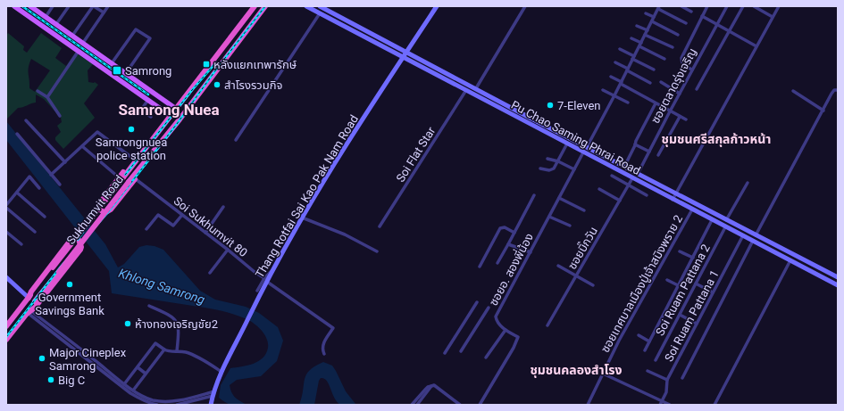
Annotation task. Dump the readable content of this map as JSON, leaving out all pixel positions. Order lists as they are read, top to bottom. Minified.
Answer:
{"streets":{"highway":["Sukhumvit Road"],"main road":["Pu Chao Saming Phrai Road","Thang Rotfai Sai Kao Pak Nam Road"],"street":["ซอยตลาดรุ่งเจริญ","Soi Flat Star","Soi Sukhumvit 80","ซอยบิ๊กวัน","ซอยอ. สองพี่น้อง","ซอยเทศบาลเมืองปู่เจ้าสมิงพราย 2","Soi Ruam Pattana 2","Soi Ruam Pattana 1"]},"crossings":[["ซอยตลาดรุ่งเจริญ","Pu Chao Saming Phrai Road"],["Pu Chao Saming Phrai Road","Soi Flat Star"],["Pu Chao Saming Phrai Road","Thang Rotfai Sai Kao Pak Nam Road"],["Pu Chao Saming Phrai Road","ซอยบิ๊กวัน"],["Pu Chao Saming Phrai Road","ซอยอ. สองพี่น้อง"],["Pu Chao Saming Phrai Road","ซอยเทศบาลเมืองปู่เจ้าสมิงพราย 2"],["Pu Chao Saming Phrai Road","Soi Ruam Pattana 2"],["Pu Chao Saming Phrai Road","Soi Ruam Pattana 1"],["Thang Rotfai Sai Kao Pak Nam Road","Soi Sukhumvit 80"]],"districts":["Samrong Nuea","ชุมชนศรีสกุลก้าวหน้า","ชุมชนคลองสำโรง"],"water":["Khlong Samrong"],"places":{"transit":["หลังแยกเทพารักษ์","Samrong"],"other":["สำโรงรวมกิจ","7-Eleven","Samrongnuea police station","Government Savings Bank","ห้างทองเจริญชัย2","Major Cineplex Samrong","Big C"]}}
